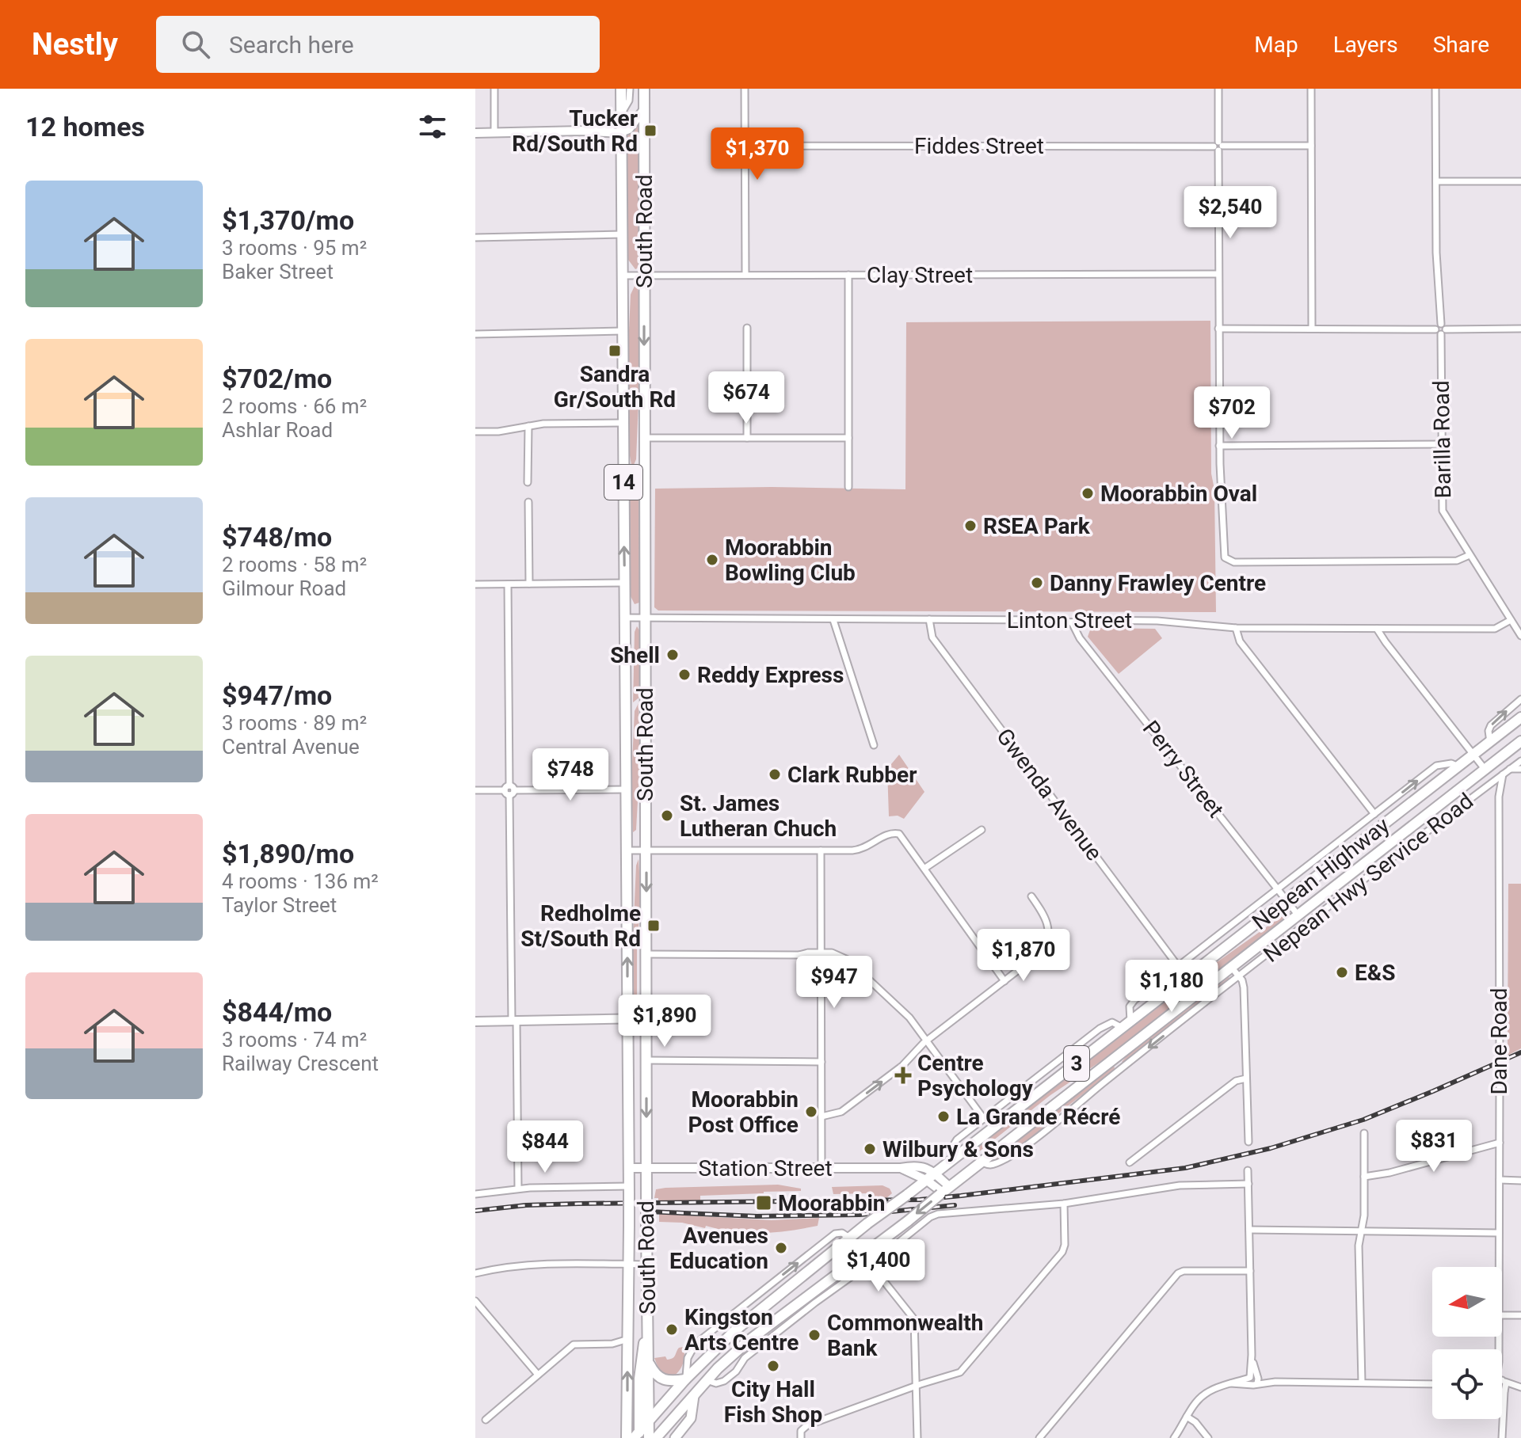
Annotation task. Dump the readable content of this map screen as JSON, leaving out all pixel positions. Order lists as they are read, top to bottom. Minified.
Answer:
{"streets":{"highway":["South Road","14","Nepean Highway","3"],"main road":["Station Street"],"street":["Fiddes Street","Clay Street","Barilla Road","Linton Street","Perry Street","Gwenda Avenue","Nepean Hwy Service Road","Dane Road"]},"crossings":[["South Road","Clay Street"],["South Road","Linton Street"],["South Road","Nepean Highway"],["South Road","Station Street"],["Barilla Road","Linton Street"],["Linton Street","Perry Street"],["Linton Street","Gwenda Avenue"],["Perry Street","Nepean Highway"],["Perry Street","Nepean Hwy Service Road"],["Gwenda Avenue","Nepean Hwy Service Road"],["Nepean Highway","Nepean Hwy Service Road"],["Nepean Highway","Station Street"],["Nepean Hwy Service Road","Dane Road"]],"places":{"transit":["Tucker Rd/South Rd","Sandra Gr/South Rd","Redholme St/South Rd","Moorabbin"],"other":["Moorabbin Oval","RSEA Park","Moorabbin Bowling Club","Danny Frawley Centre","Shell","Reddy Express","Clark Rubber","St. James Lutheran Chuch","E&S","Moorabbin Post Office","La Grande Récré","Wilbury & Sons","Avenues Education","Kingston Arts Centre","Commonwealth Bank","City Hall Fish Shop"],"health":["Centre Psychology"]},"north":"left","page":{"header":"Nestly","search":"Search here","nav":["Map","Layers","Share"],"heading":"12 homes","price":["$1,370","$2,540","$674","$702","$748","$1,870","$947","$1,180","$1,890","$831","$844","$1,400"],"list":[{"name":"$1,370/mo","note":"3 rooms · 95 m² · Baker Street"},{"name":"$702/mo","note":"2 rooms · 66 m² · Ashlar Road"},{"name":"$748/mo","note":"2 rooms · 58 m² · Gilmour Road"},{"name":"$947/mo","note":"3 rooms · 89 m² · Central Avenue"},{"name":"$1,890/mo","note":"4 rooms · 136 m² · Taylor Street"},{"name":"$844/mo","note":"3 rooms · 74 m² · Railway Crescent"}]}}
